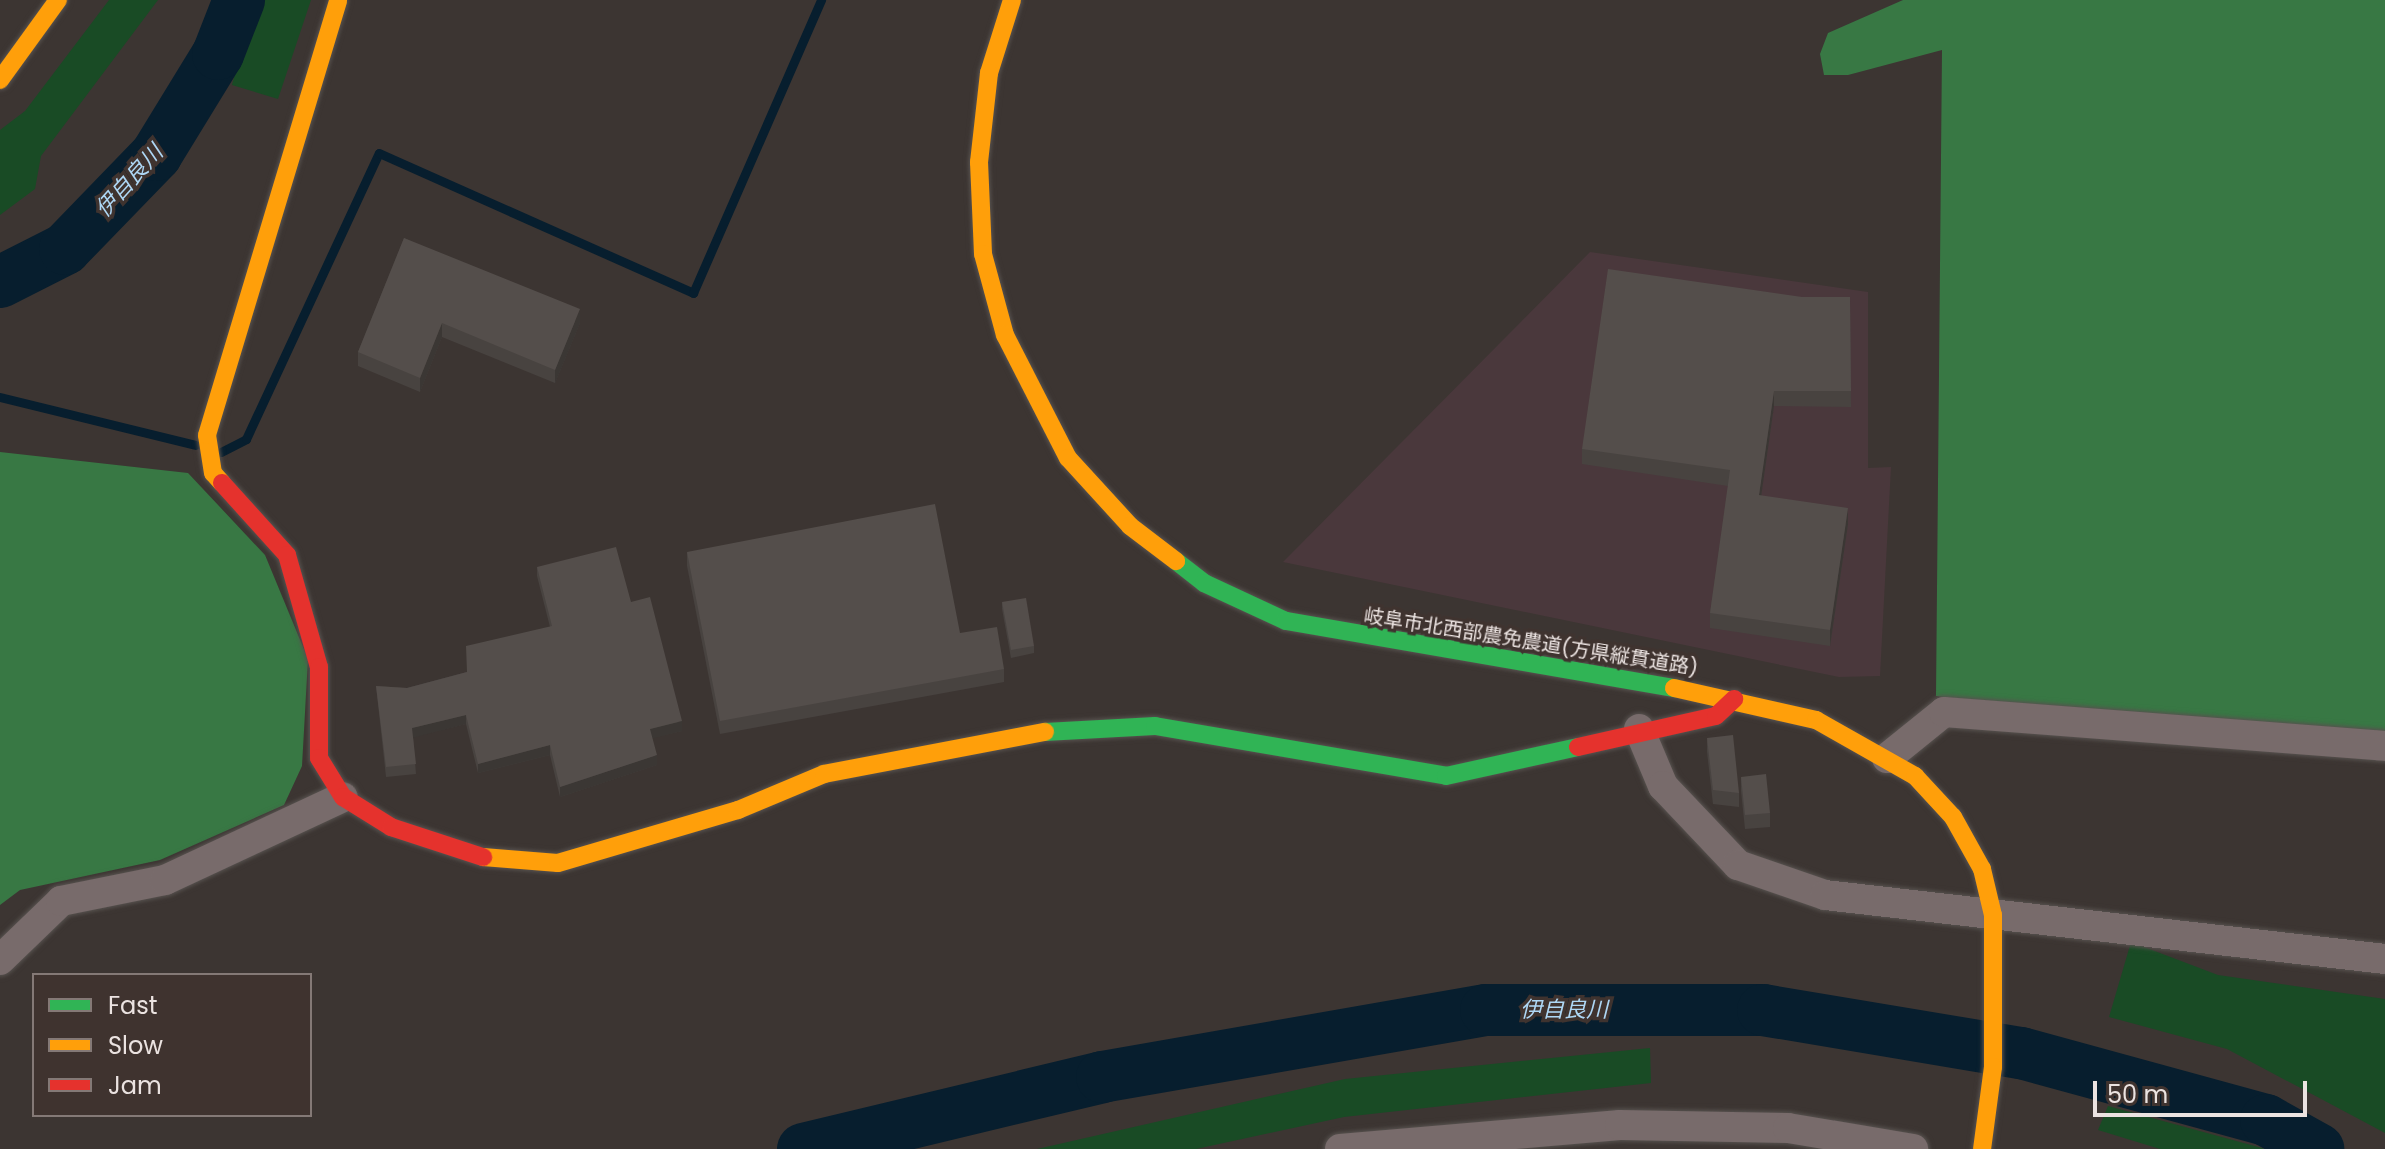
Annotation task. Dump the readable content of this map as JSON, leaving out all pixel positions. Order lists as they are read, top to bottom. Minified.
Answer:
{"streets":{"street":["岐阜市北西部農免農道(方県縦貫道路)"]},"water":["伊自良川"],"legend":["Fast","Slow","Jam"],"scale_bar":"50 m"}
